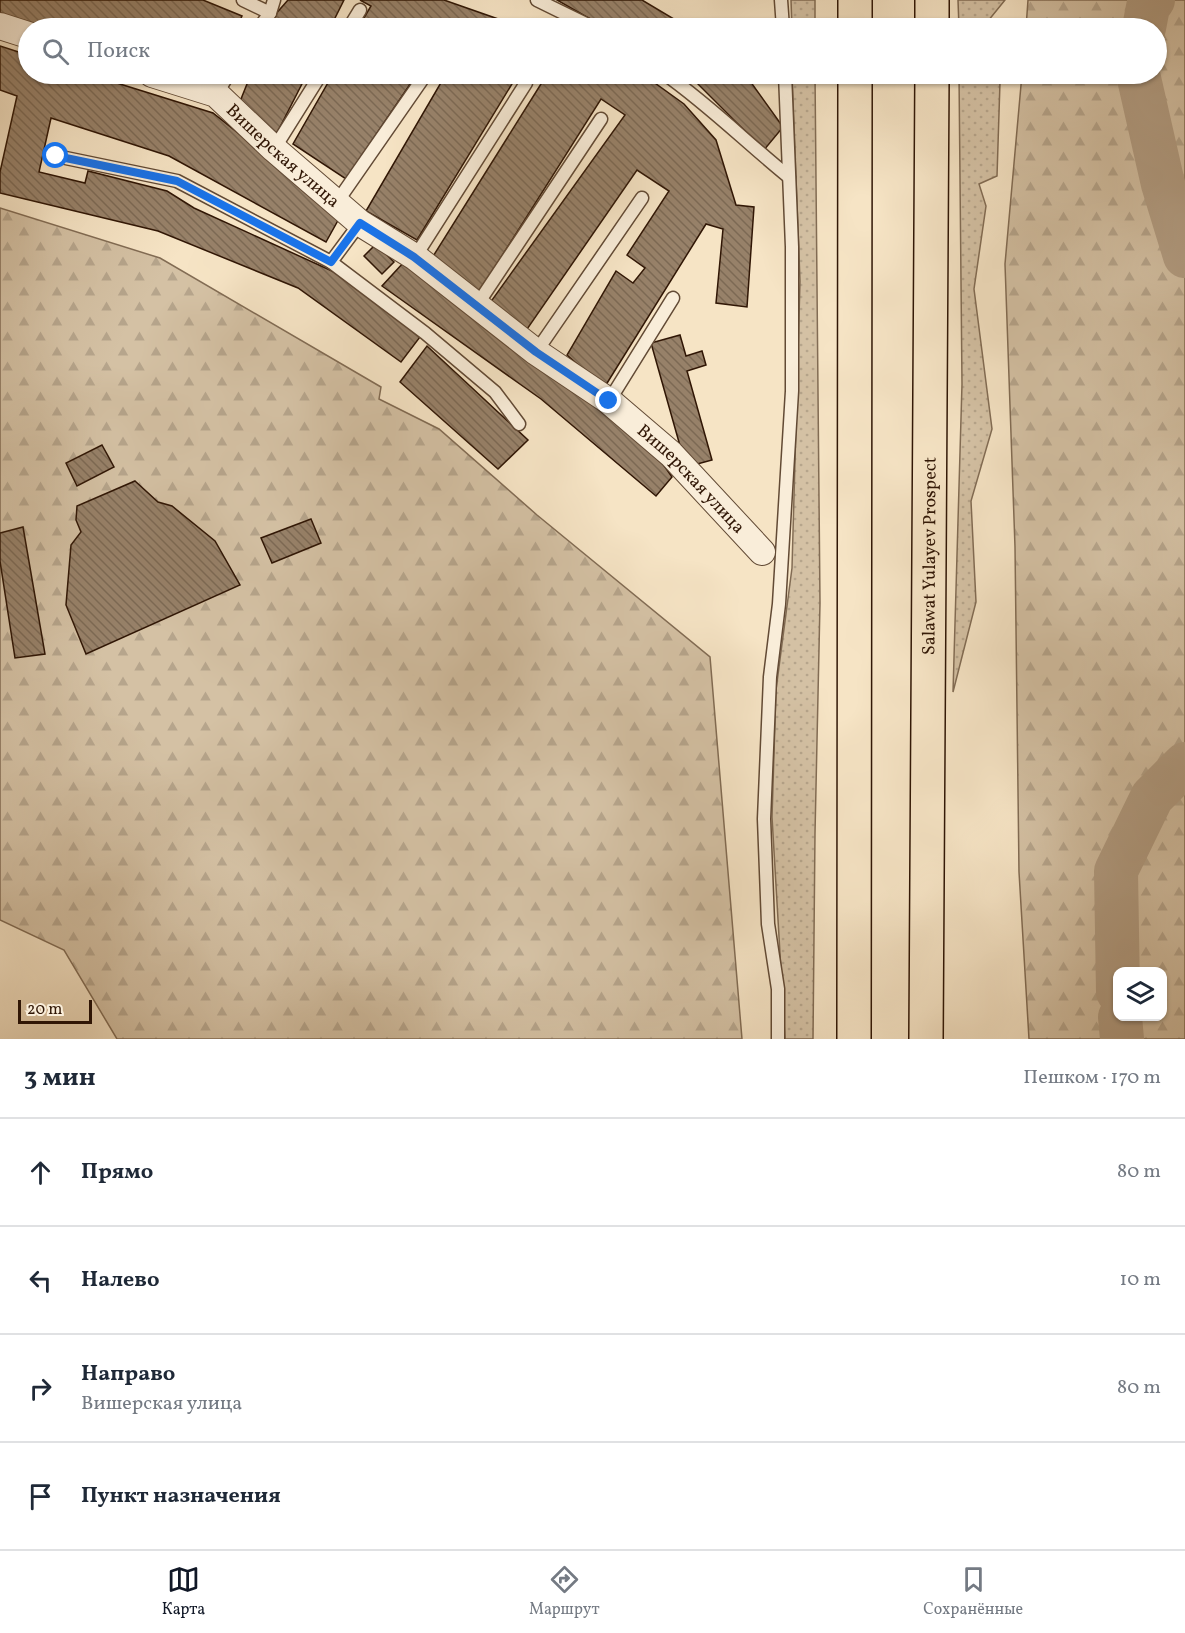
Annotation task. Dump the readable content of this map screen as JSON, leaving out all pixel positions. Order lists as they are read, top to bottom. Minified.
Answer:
{"streets":{"main road":["Salawat Yulayev Prospect"],"street":["Вишерская улица"]},"scale_bar":"20 m","page":{"search":"Поиск","scale":"20 m","heading":["3 мин","Пешком · 170 m"],"list":[["Прямо","80 m"],["Налево","10 m"],["Направо","Вишерская улица","80 m"],"Пункт назначения"],"nav":["Карта","Маршрут","Сохранённые"]}}
